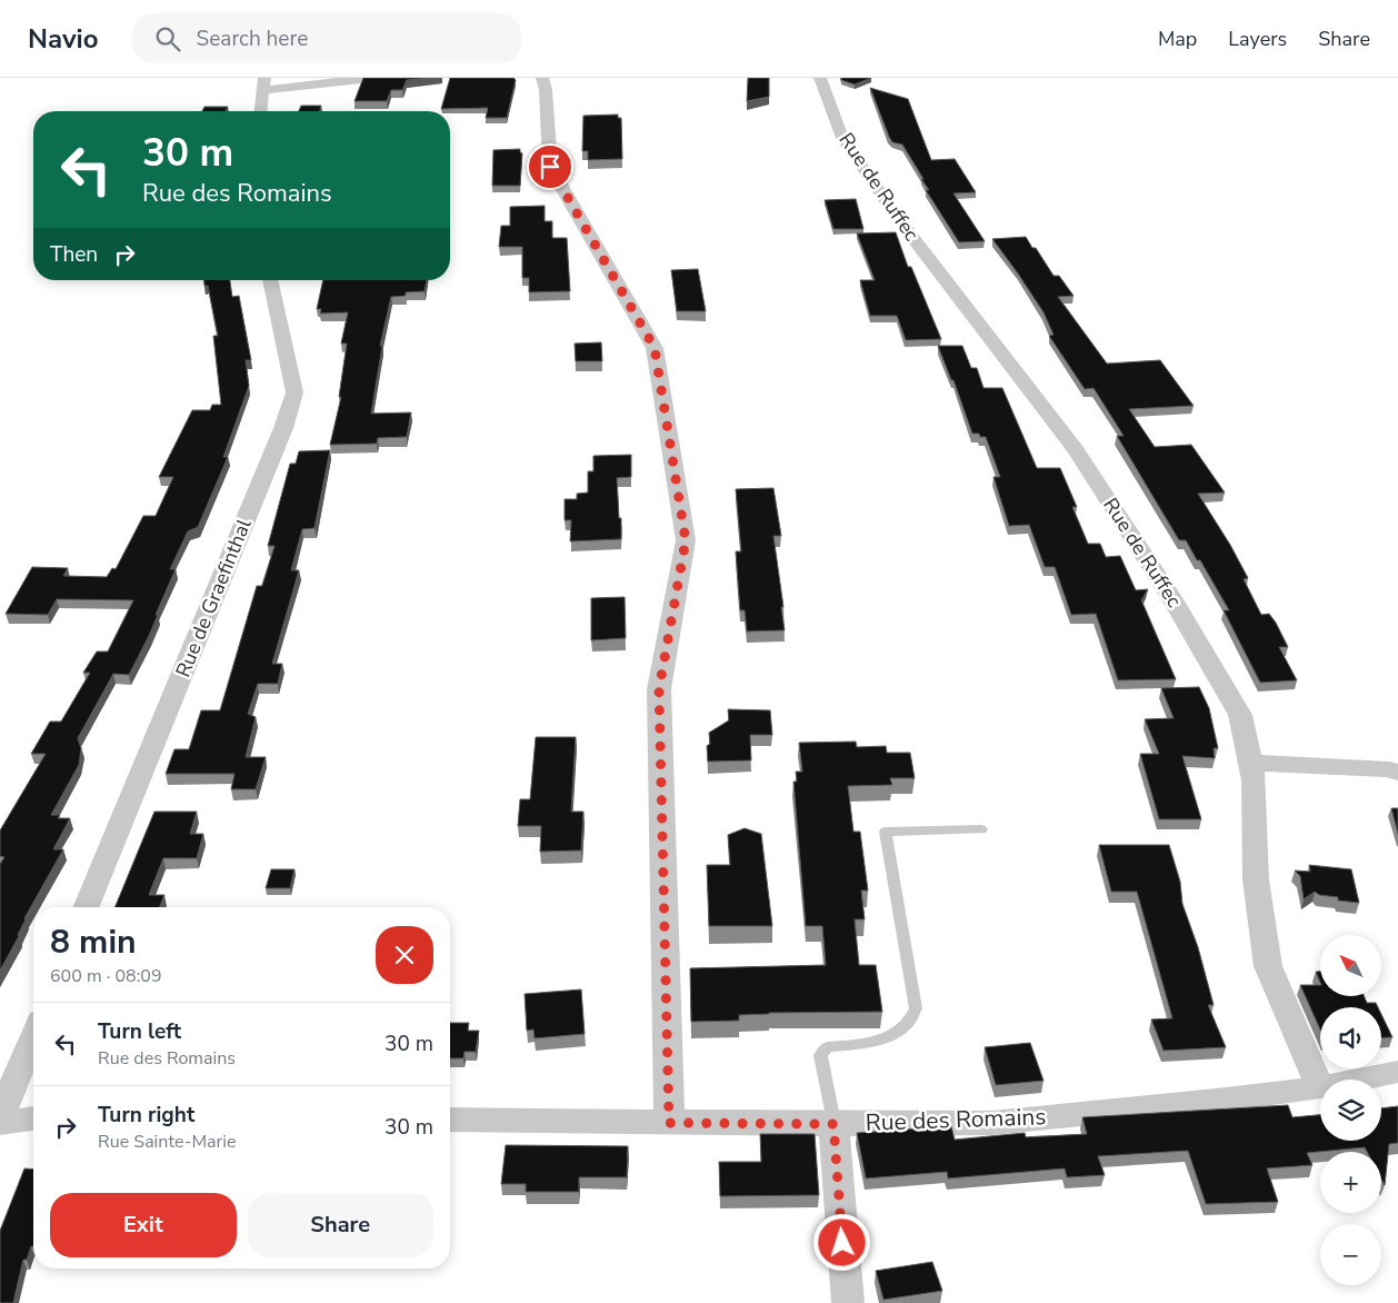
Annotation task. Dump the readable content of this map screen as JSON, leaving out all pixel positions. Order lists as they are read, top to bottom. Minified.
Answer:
{"streets":{"street":["Rue de Ruffec","Rue de Graefinthal","Rue des Romains"]},"crossings":[["Rue de Ruffec","Rue des Romains"]],"north":"top left","page":{"header":"Navio","search":"Search here","nav":["Map","Layers","Share"],"turn":["30 m","Rue des Romains"],"then":"Then","heading":["8 min","600 m · 08:09"],"map_buttons":["+","−"],"list":[{"name":"Turn left","note":"Rue des Romains","value":"30 m"},{"name":"Turn right","note":"Rue Sainte-Marie","value":"30 m"}],"buttons":["Exit","Share"]}}
